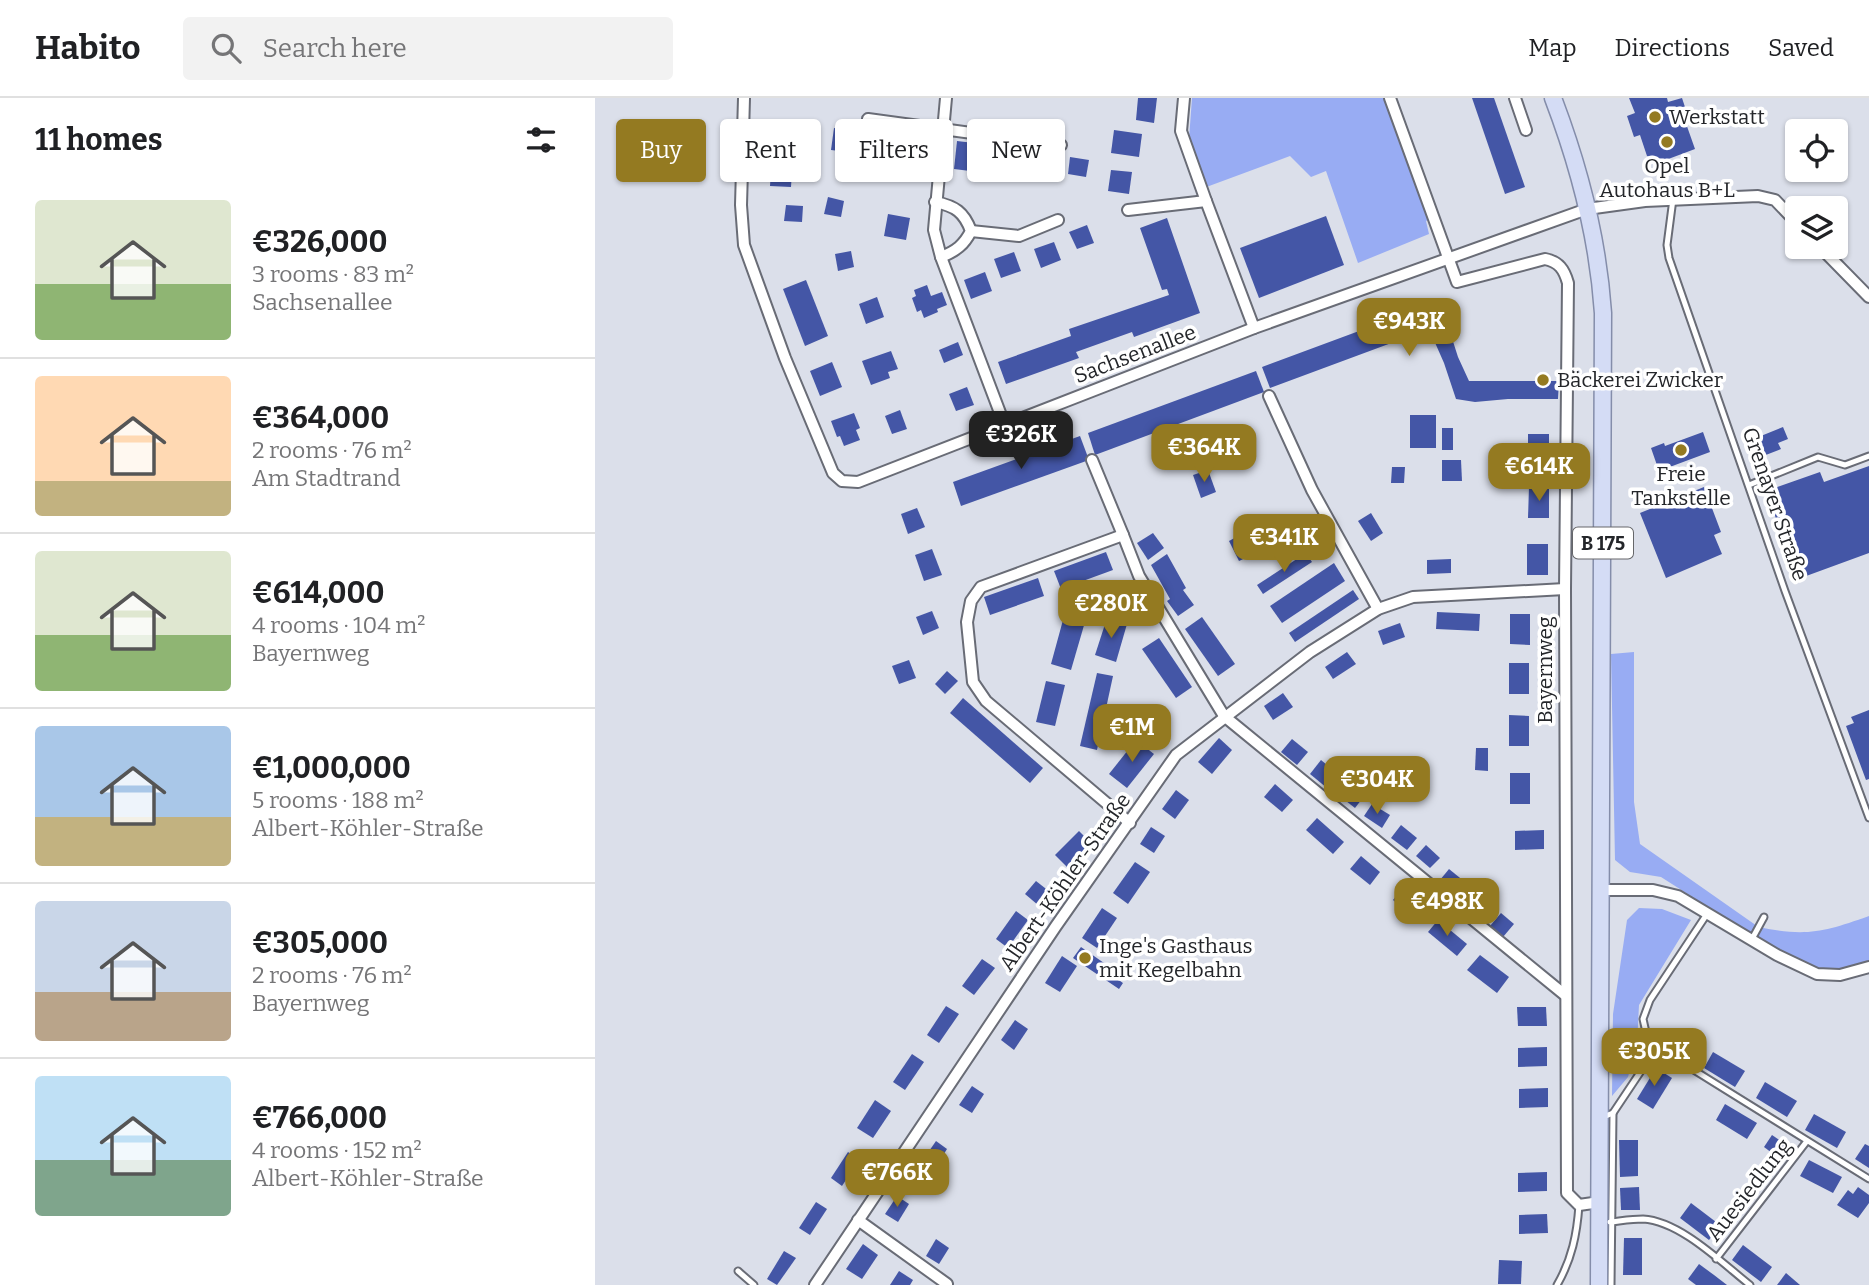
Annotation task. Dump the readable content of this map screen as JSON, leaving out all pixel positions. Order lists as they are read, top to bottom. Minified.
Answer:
{"streets":{"main road":["B 175"],"street":["Sachsenallee","Bayernweg","Albert-Köhler-Straße"],"lane":["Grenayer Straße","Auesiedlung"]},"crossings":[["Sachsenallee","B 175"],["Sachsenallee","Bayernweg"],["B 175","Auesiedlung"],["Bayernweg","Albert-Köhler-Straße"]],"places":["Werkstatt","Opel Autohaus B+L","Bäckerei Zwicker","Freie Tankstelle","Inge's Gasthaus mit Kegelbahn"],"page":{"header":"Habito","search":"Search here","nav":["Map","Directions","Saved"],"heading":"11 homes","chip":["Buy","Rent","Filters","New"],"list":[{"name":"€326,000","note":"3 rooms · 83 m² · Sachsenallee"},{"name":"€364,000","note":"2 rooms · 76 m² · Am Stadtrand"},{"name":"€614,000","note":"4 rooms · 104 m² · Bayernweg"},{"name":"€1,000,000","note":"5 rooms · 188 m² · Albert-Köhler-Straße"},{"name":"€305,000","note":"2 rooms · 76 m² · Bayernweg"},{"name":"€766,000","note":"4 rooms · 152 m² · Albert-Köhler-Straße"}],"price":["€943K","€326K","€364K","€614K","€341K","€280K","€1M","€304K","€498K","€305K","€766K"]}}
